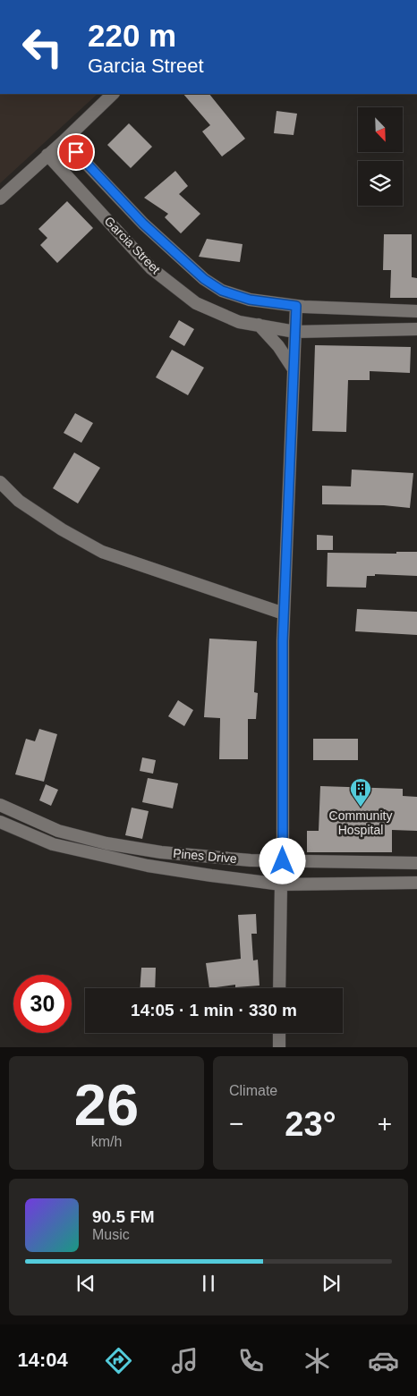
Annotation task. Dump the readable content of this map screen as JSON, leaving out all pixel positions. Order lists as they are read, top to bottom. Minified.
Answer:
{"streets":{"street":["Garcia Street","Pines Drive"]},"places":{"building":["Community Hospital"]},"north":"bottom right","page":{"turn":["220 m","Garcia Street"],"limit":"30","trip":"14:05 · 1 min · 330 m","tile":[["26","km/h"],"Climate"],"heat":["−","23°","+"],"song":["90.5 FM","Music"],"tabs":"14:04"}}
